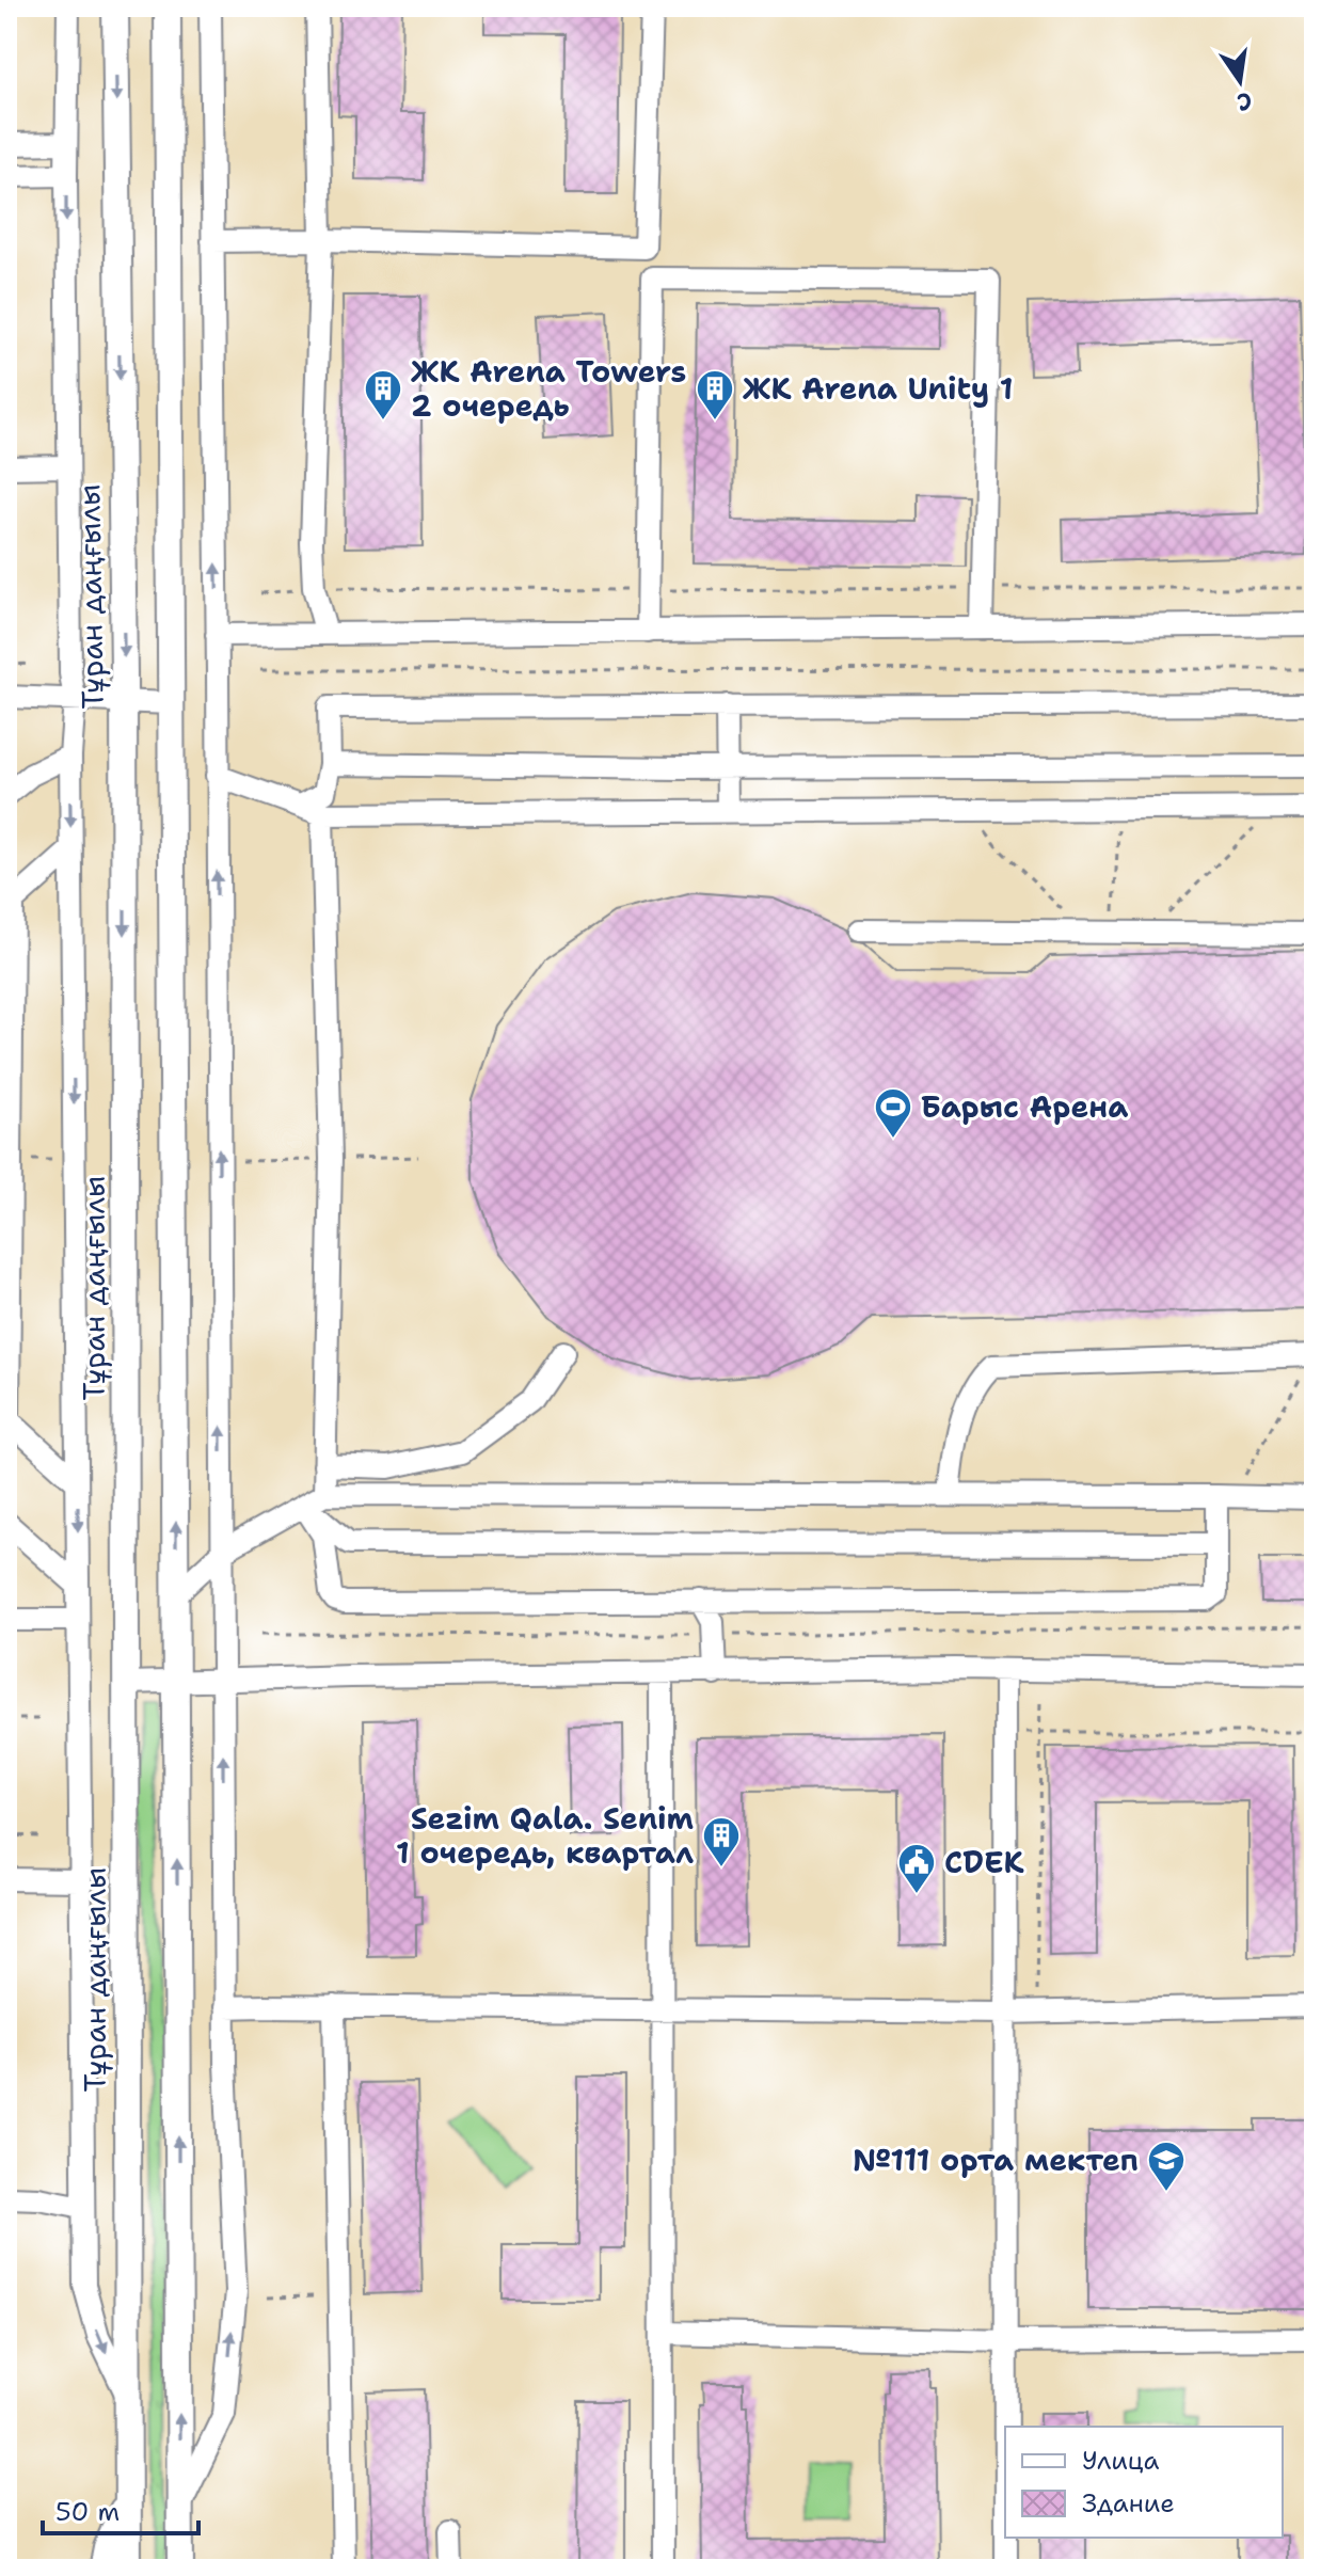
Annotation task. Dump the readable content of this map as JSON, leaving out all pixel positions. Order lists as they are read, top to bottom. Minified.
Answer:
{"streets":{"main road":["Тұран даңғылы"]},"places":{"building":["ЖК Arena Towers 2 очередь","ЖК Arena Unity 1","Sezim Qala. Senim 1 очередь, квартал"],"sports":["Барыс Арена"],"public building":["CDEK"],"school or university":["№111 орта мектеп"]},"legend":["Улица","Здание"],"scale_bar":"50 m","north":"bottom"}
